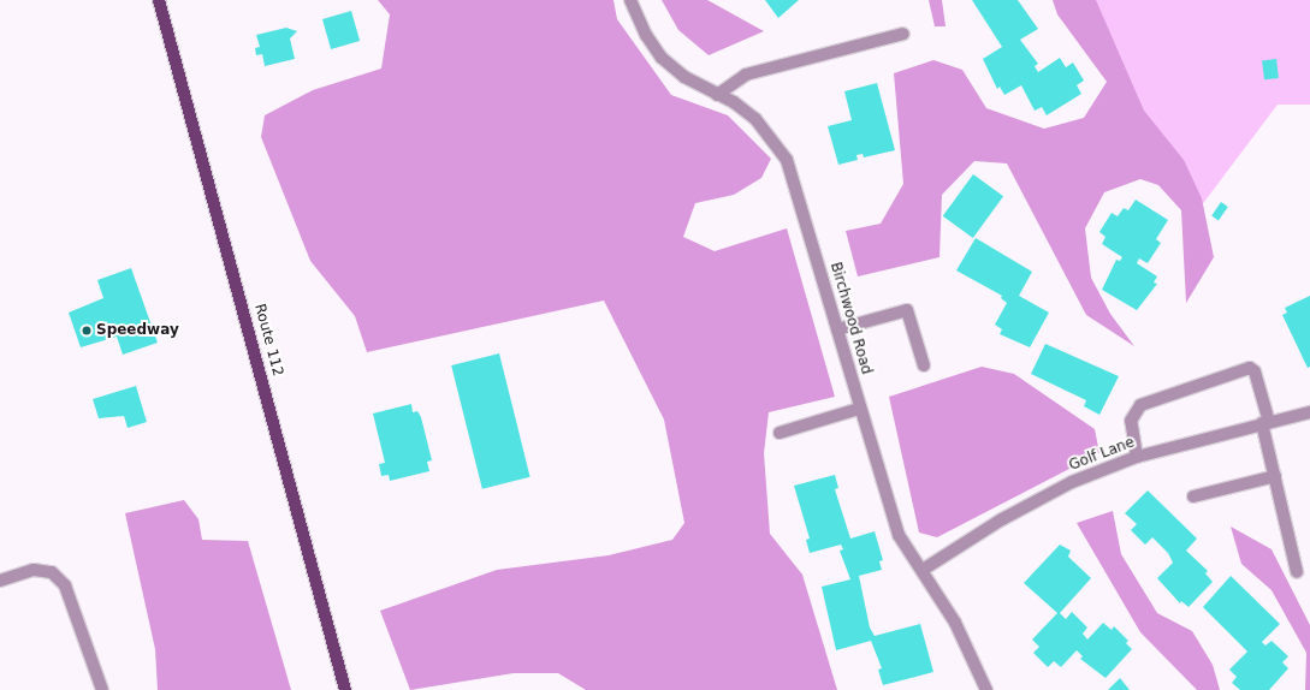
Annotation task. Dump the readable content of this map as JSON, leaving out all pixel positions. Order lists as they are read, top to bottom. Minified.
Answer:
{"streets":{"main road":["Route 112"],"street":["Birchwood Road","Golf Lane"]},"crossings":[["Birchwood Road","Golf Lane"]],"places":["Speedway"]}
